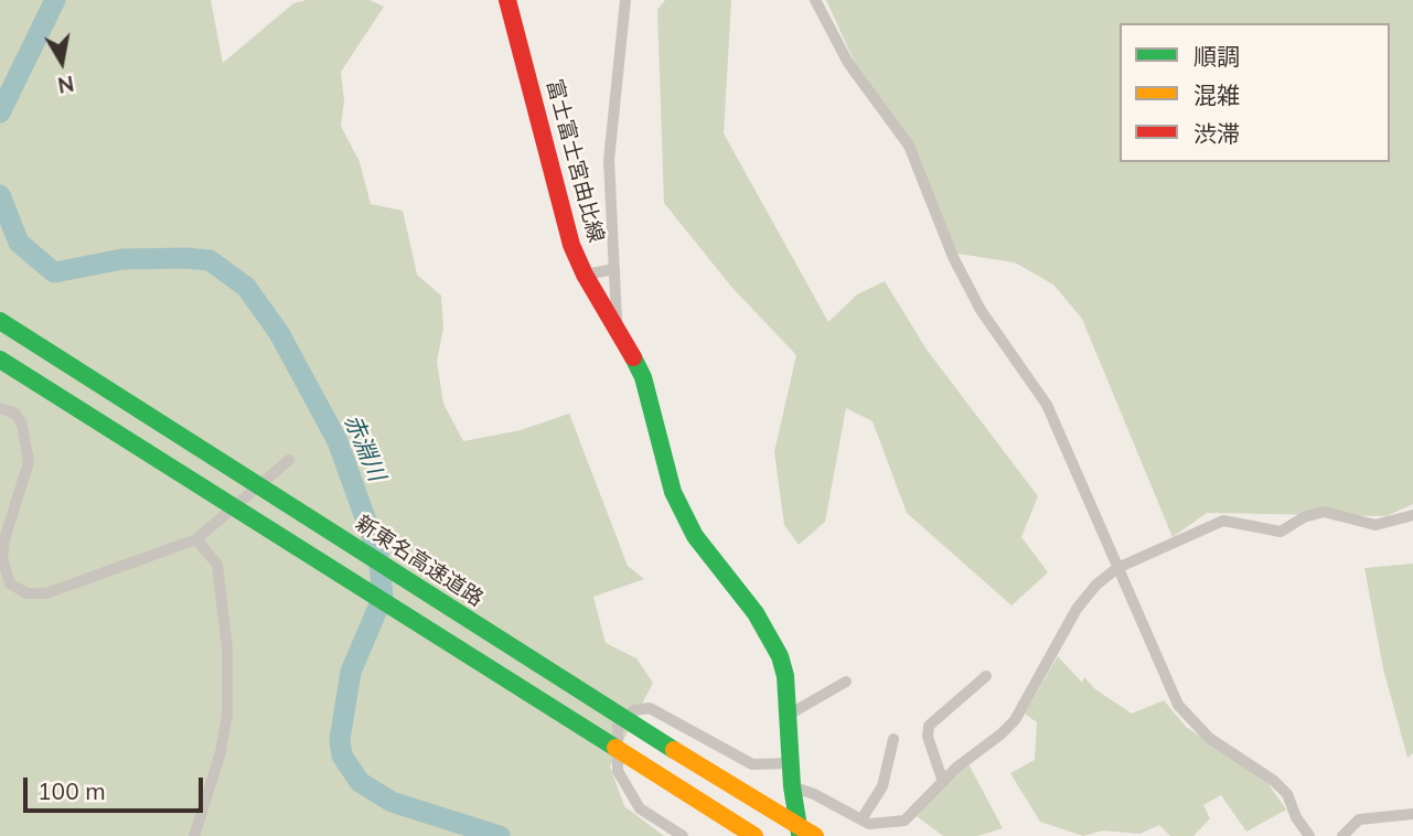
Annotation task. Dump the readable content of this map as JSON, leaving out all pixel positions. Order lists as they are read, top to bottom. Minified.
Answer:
{"streets":{"main road":["富士富士宮由比線","新東名高速道路"]},"water":["赤淵川"],"legend":["順調","混雑","渋滞"],"scale_bar":"100 m","north":"bottom"}
